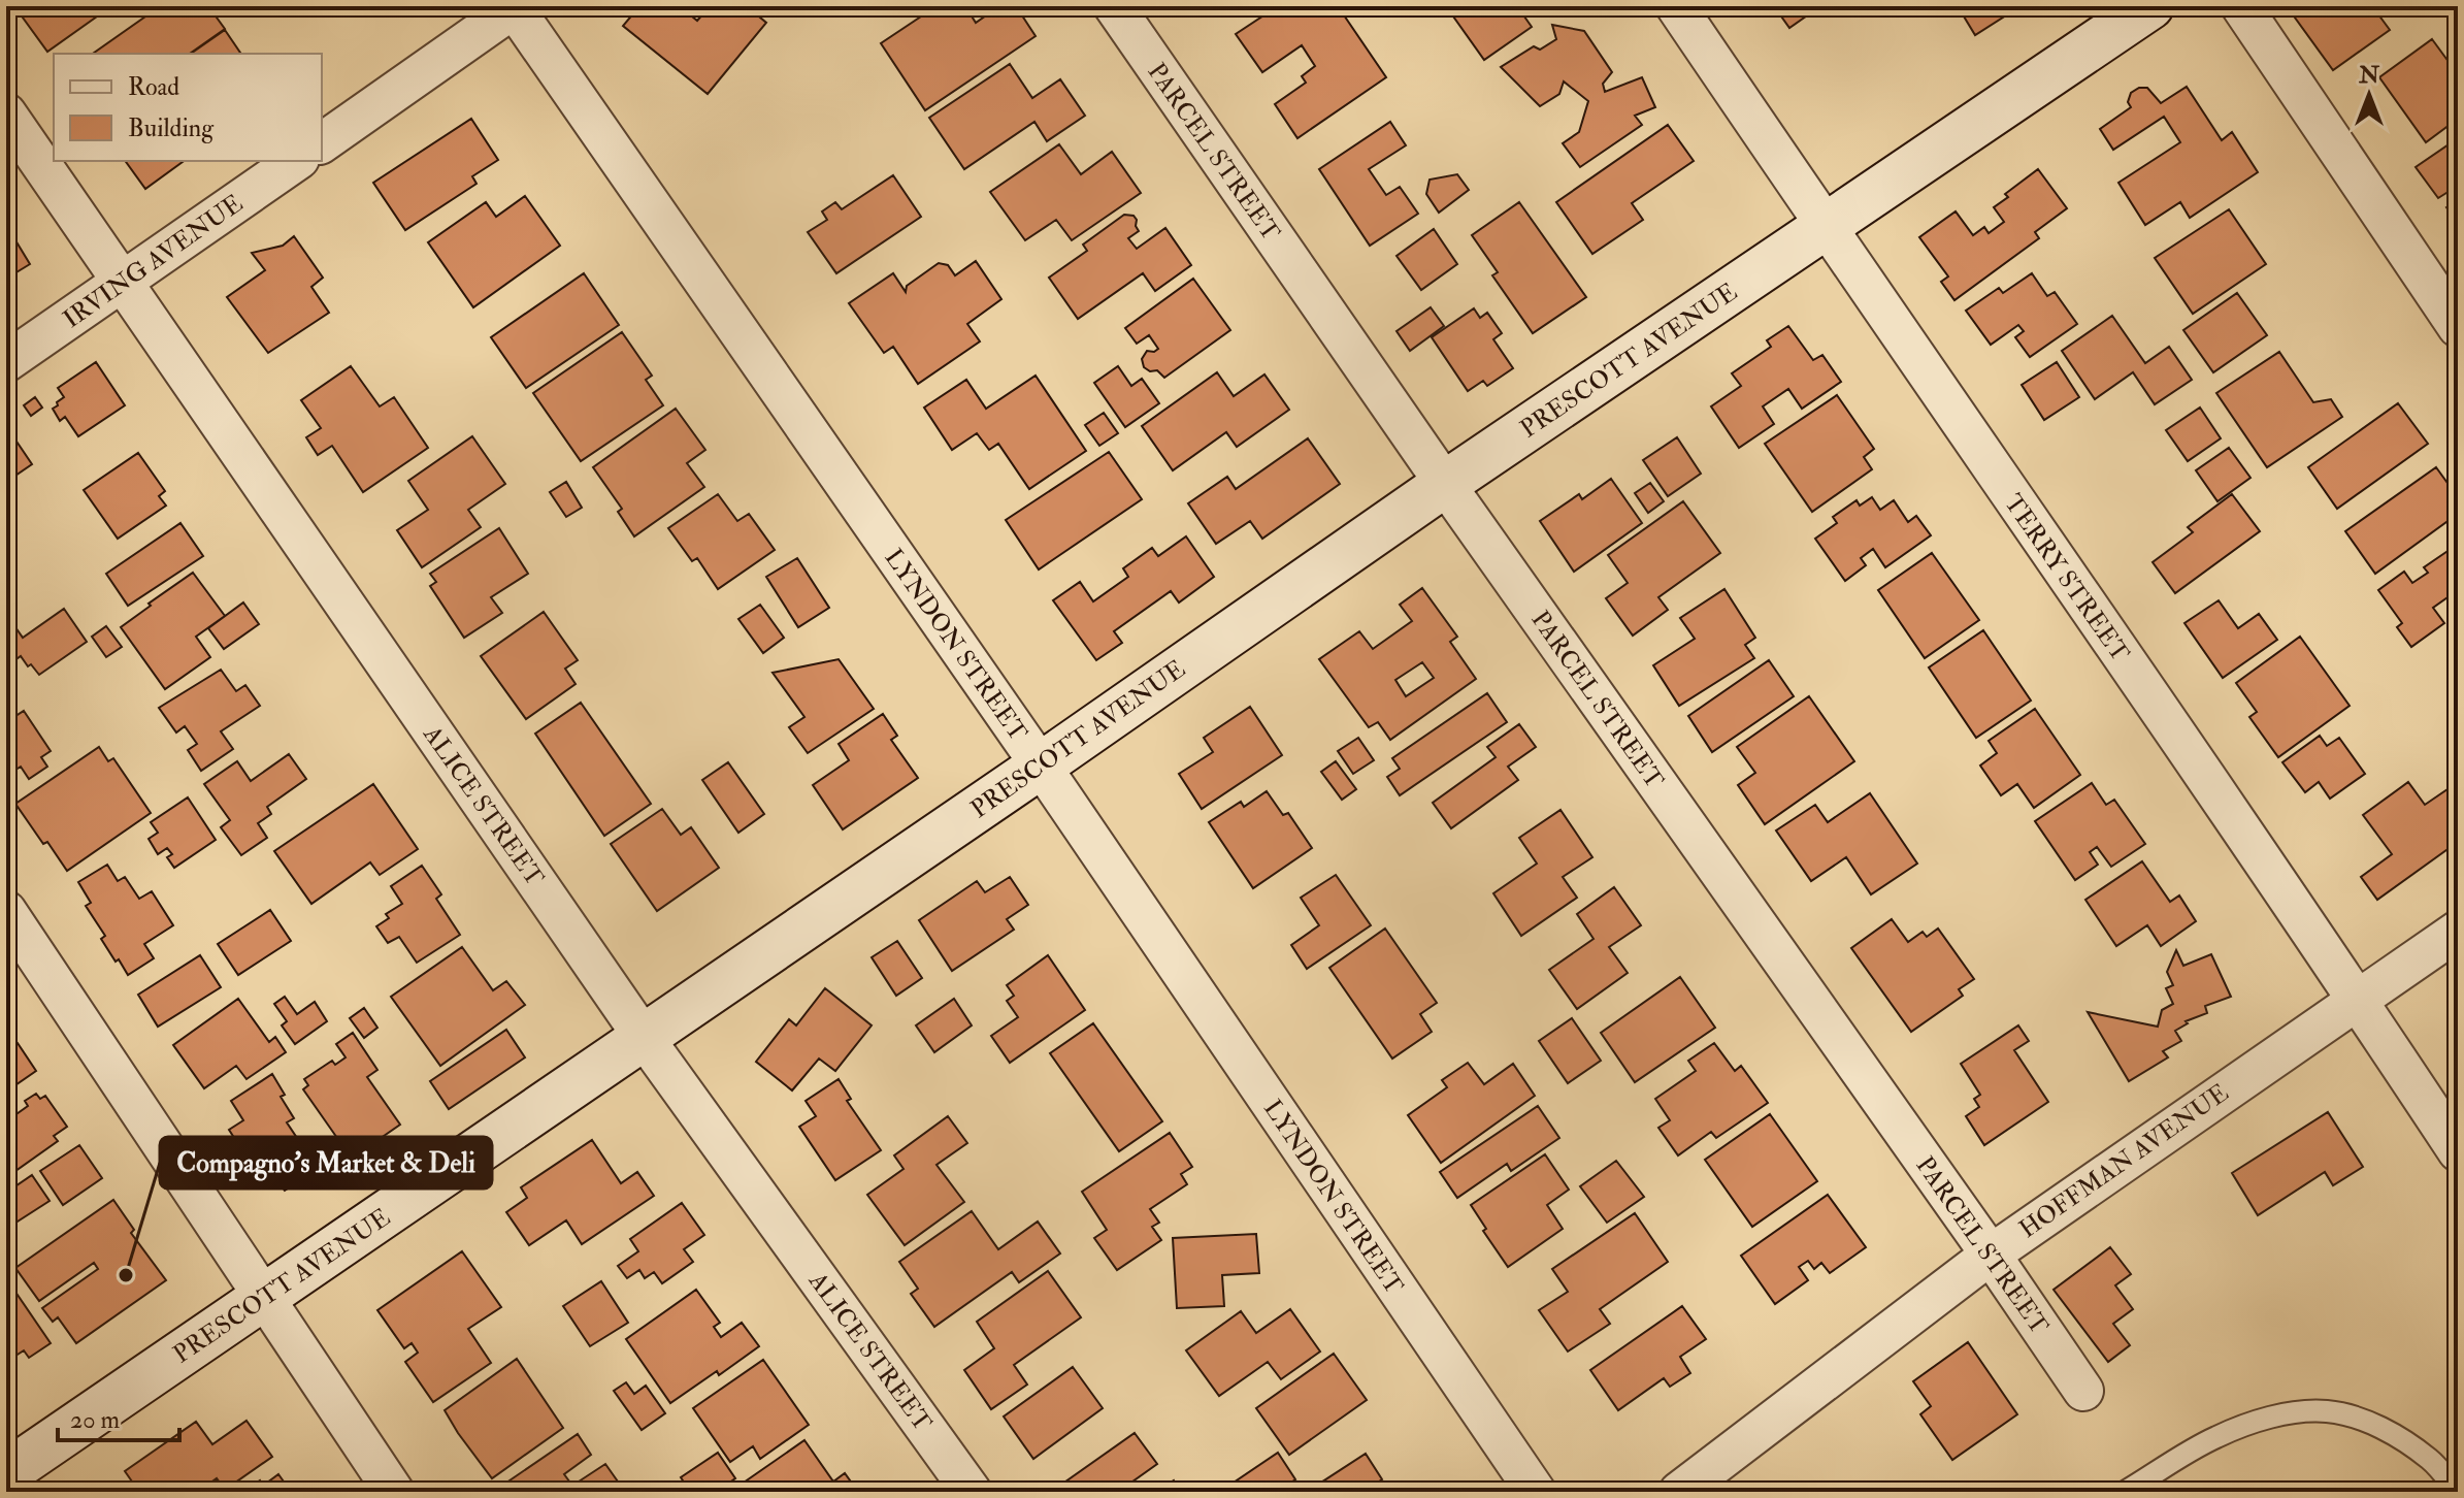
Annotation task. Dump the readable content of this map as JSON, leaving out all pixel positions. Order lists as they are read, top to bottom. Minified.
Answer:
{"streets":{"street":["PARCEL STREET","IRVING AVENUE","PRESCOTT AVENUE","TERRY STREET","LYNDON STREET","ALICE STREET","HOFFMAN AVENUE"]},"crossings":[["PARCEL STREET","PRESCOTT AVENUE"],["PARCEL STREET","HOFFMAN AVENUE"],["IRVING AVENUE","ALICE STREET"],["PRESCOTT AVENUE","TERRY STREET"],["PRESCOTT AVENUE","LYNDON STREET"],["PRESCOTT AVENUE","ALICE STREET"],["TERRY STREET","HOFFMAN AVENUE"]],"places":["Compagno's Market & Deli"],"legend":["Road","Building"],"scale_bar":"20 m","north":"top"}
